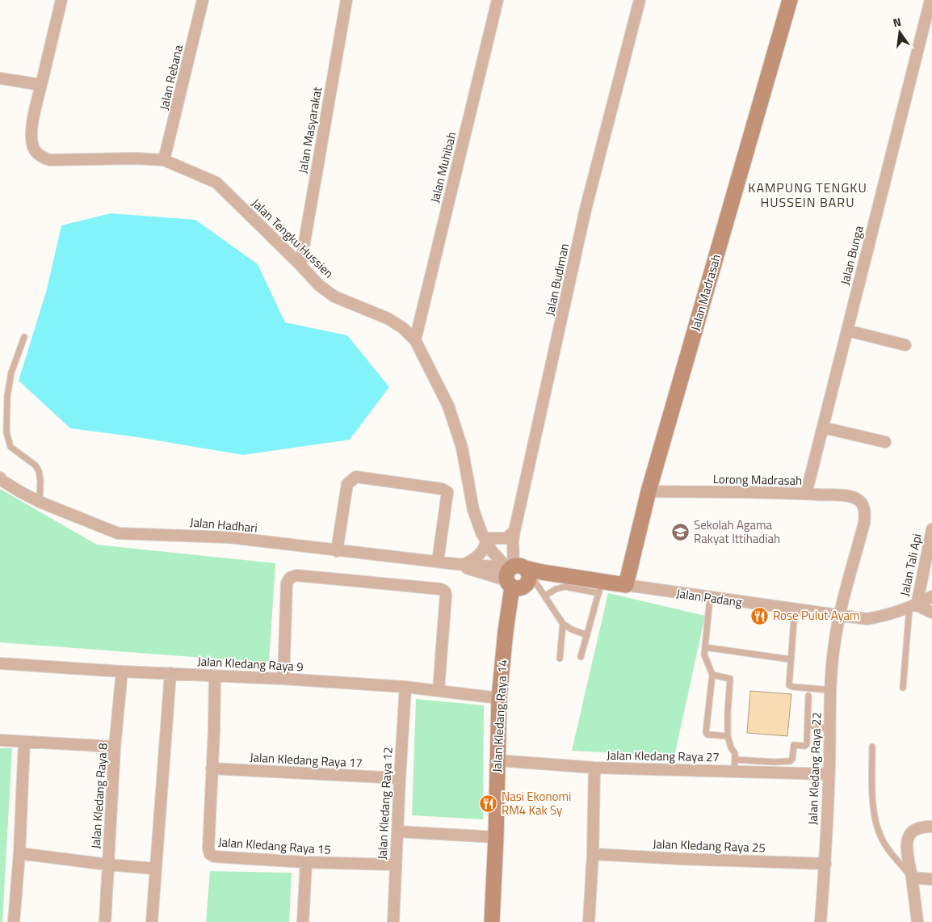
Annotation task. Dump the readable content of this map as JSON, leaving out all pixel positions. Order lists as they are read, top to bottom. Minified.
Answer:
{"streets":{"street":["Jalan Rebana","Jalan Masyarakat","Jalan Muhibah","Jalan Tengku Hussien","Jalan Bunga","Jalan Budiman","Jalan Madrasah","Lorong Madrasah","Jalan Hadhari","Jalan Tali Api","Jalan Padang","Jalan Kledang Raya 9","Jalan Kledang Raya 14","Jalan Kledang Raya 27","Jalan Kledang Raya 17","Jalan Kledang Raya 22","Jalan Kledang Raya 8","Jalan Kledang Raya 12","Jalan Kledang Raya 15","Jalan Kledang Raya 25"]},"crossings":[["Jalan Rebana","Jalan Tengku Hussien"],["Jalan Masyarakat","Jalan Tengku Hussien"],["Jalan Muhibah","Jalan Tengku Hussien"],["Jalan Bunga","Lorong Madrasah"],["Jalan Budiman","Jalan Hadhari"],["Jalan Budiman","Jalan Padang"],["Jalan Budiman","Jalan Kledang Raya 14"],["Jalan Madrasah","Lorong Madrasah"],["Jalan Madrasah","Jalan Padang"],["Lorong Madrasah","Jalan Padang"],["Lorong Madrasah","Jalan Kledang Raya 22"],["Jalan Hadhari","Jalan Padang"],["Jalan Hadhari","Jalan Kledang Raya 14"],["Jalan Tali Api","Jalan Padang"],["Jalan Padang","Jalan Kledang Raya 14"],["Jalan Padang","Jalan Kledang Raya 22"],["Jalan Kledang Raya 9","Jalan Kledang Raya 14"],["Jalan Kledang Raya 9","Jalan Kledang Raya 8"],["Jalan Kledang Raya 9","Jalan Kledang Raya 12"],["Jalan Kledang Raya 9","Jalan Kledang Raya 15"],["Jalan Kledang Raya 14","Jalan Kledang Raya 27"],["Jalan Kledang Raya 27","Jalan Kledang Raya 22"],["Jalan Kledang Raya 17","Jalan Kledang Raya 12"],["Jalan Kledang Raya 17","Jalan Kledang Raya 15"],["Jalan Kledang Raya 22","Jalan Kledang Raya 25"],["Jalan Kledang Raya 12","Jalan Kledang Raya 15"]],"districts":["KAMPUNG TENGKU HUSSEIN BARU"],"places":{"school or university":["Sekolah Agama Rakyat Ittihadiah"],"restaurant":["Rose Pulut Ayam","Nasi Ekonomi RM4 Kak Sy"]},"north":"top"}
